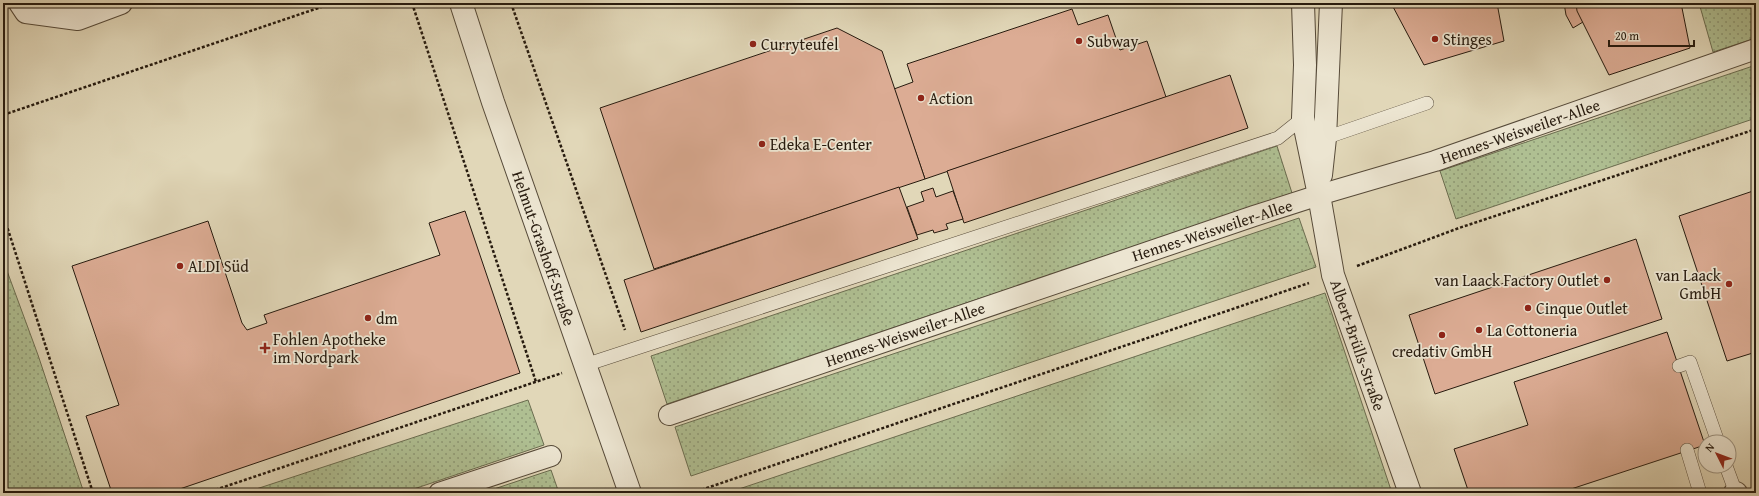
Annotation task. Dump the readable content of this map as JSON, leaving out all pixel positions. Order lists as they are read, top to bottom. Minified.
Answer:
{"streets":{"street":["Hennes-Weisweiler-Allee","Helmut-Grashoff-Straße","Albert-Brülls-Straße"]},"crossings":[["Hennes-Weisweiler-Allee","Albert-Brülls-Straße"]],"places":{"other":["Stinges","Subway","Curryteufel","Action","Edeka E-Center","ALDI Süd","van Laack Factory Outlet","van Laack GmbH","Cinque Outlet","dm","La Cottoneria","credativ GmbH"],"health":["Fohlen Apotheke im Nordpark"]},"scale_bar":"20 m","north":"top left"}
